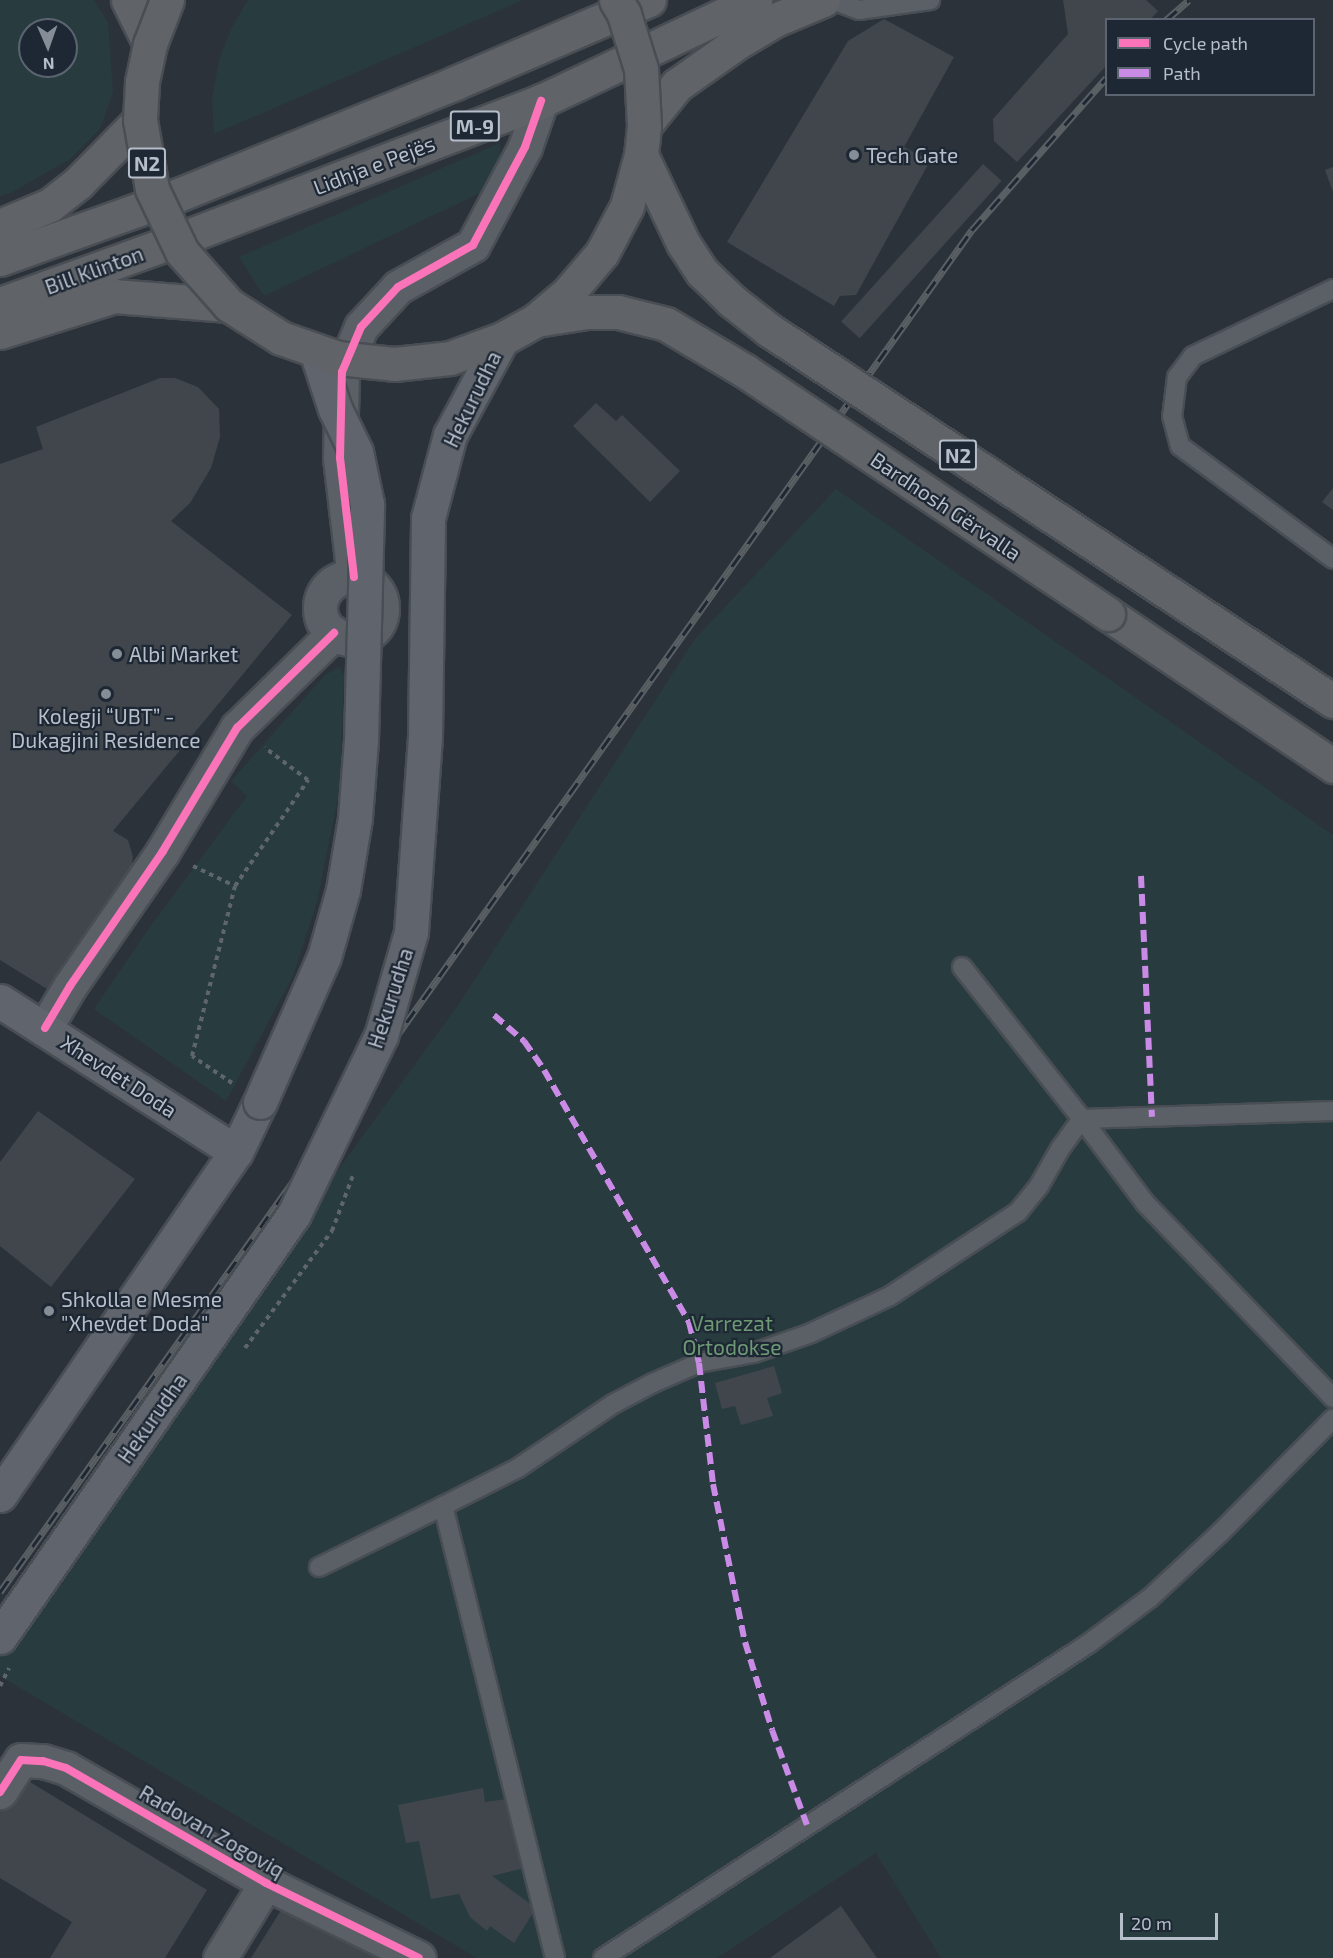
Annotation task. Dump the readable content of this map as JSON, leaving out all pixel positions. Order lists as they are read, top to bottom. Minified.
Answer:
{"streets":{"highway":["M-9","N2","Lidhja e Pejës","Bill Klinton","Bardhosh Gërvalla"],"main road":["Hekurudha","Xhevdet Doda"],"street":["Radovan Zogoviq"]},"crossings":[["N2","Hekurudha"],["N2","Bardhosh Gërvalla"],["Lidhja e Pejës","Bill Klinton"]],"parks":["Varrezat Ortodokse"],"places":["Tech Gate","Albi Market","Kolegji “UBT” - Dukagjini Residence","Shkolla e Mesme \"Xhevdet Doda\""],"legend":["Cycle path","Path"],"scale_bar":"20 m","north":"bottom"}
